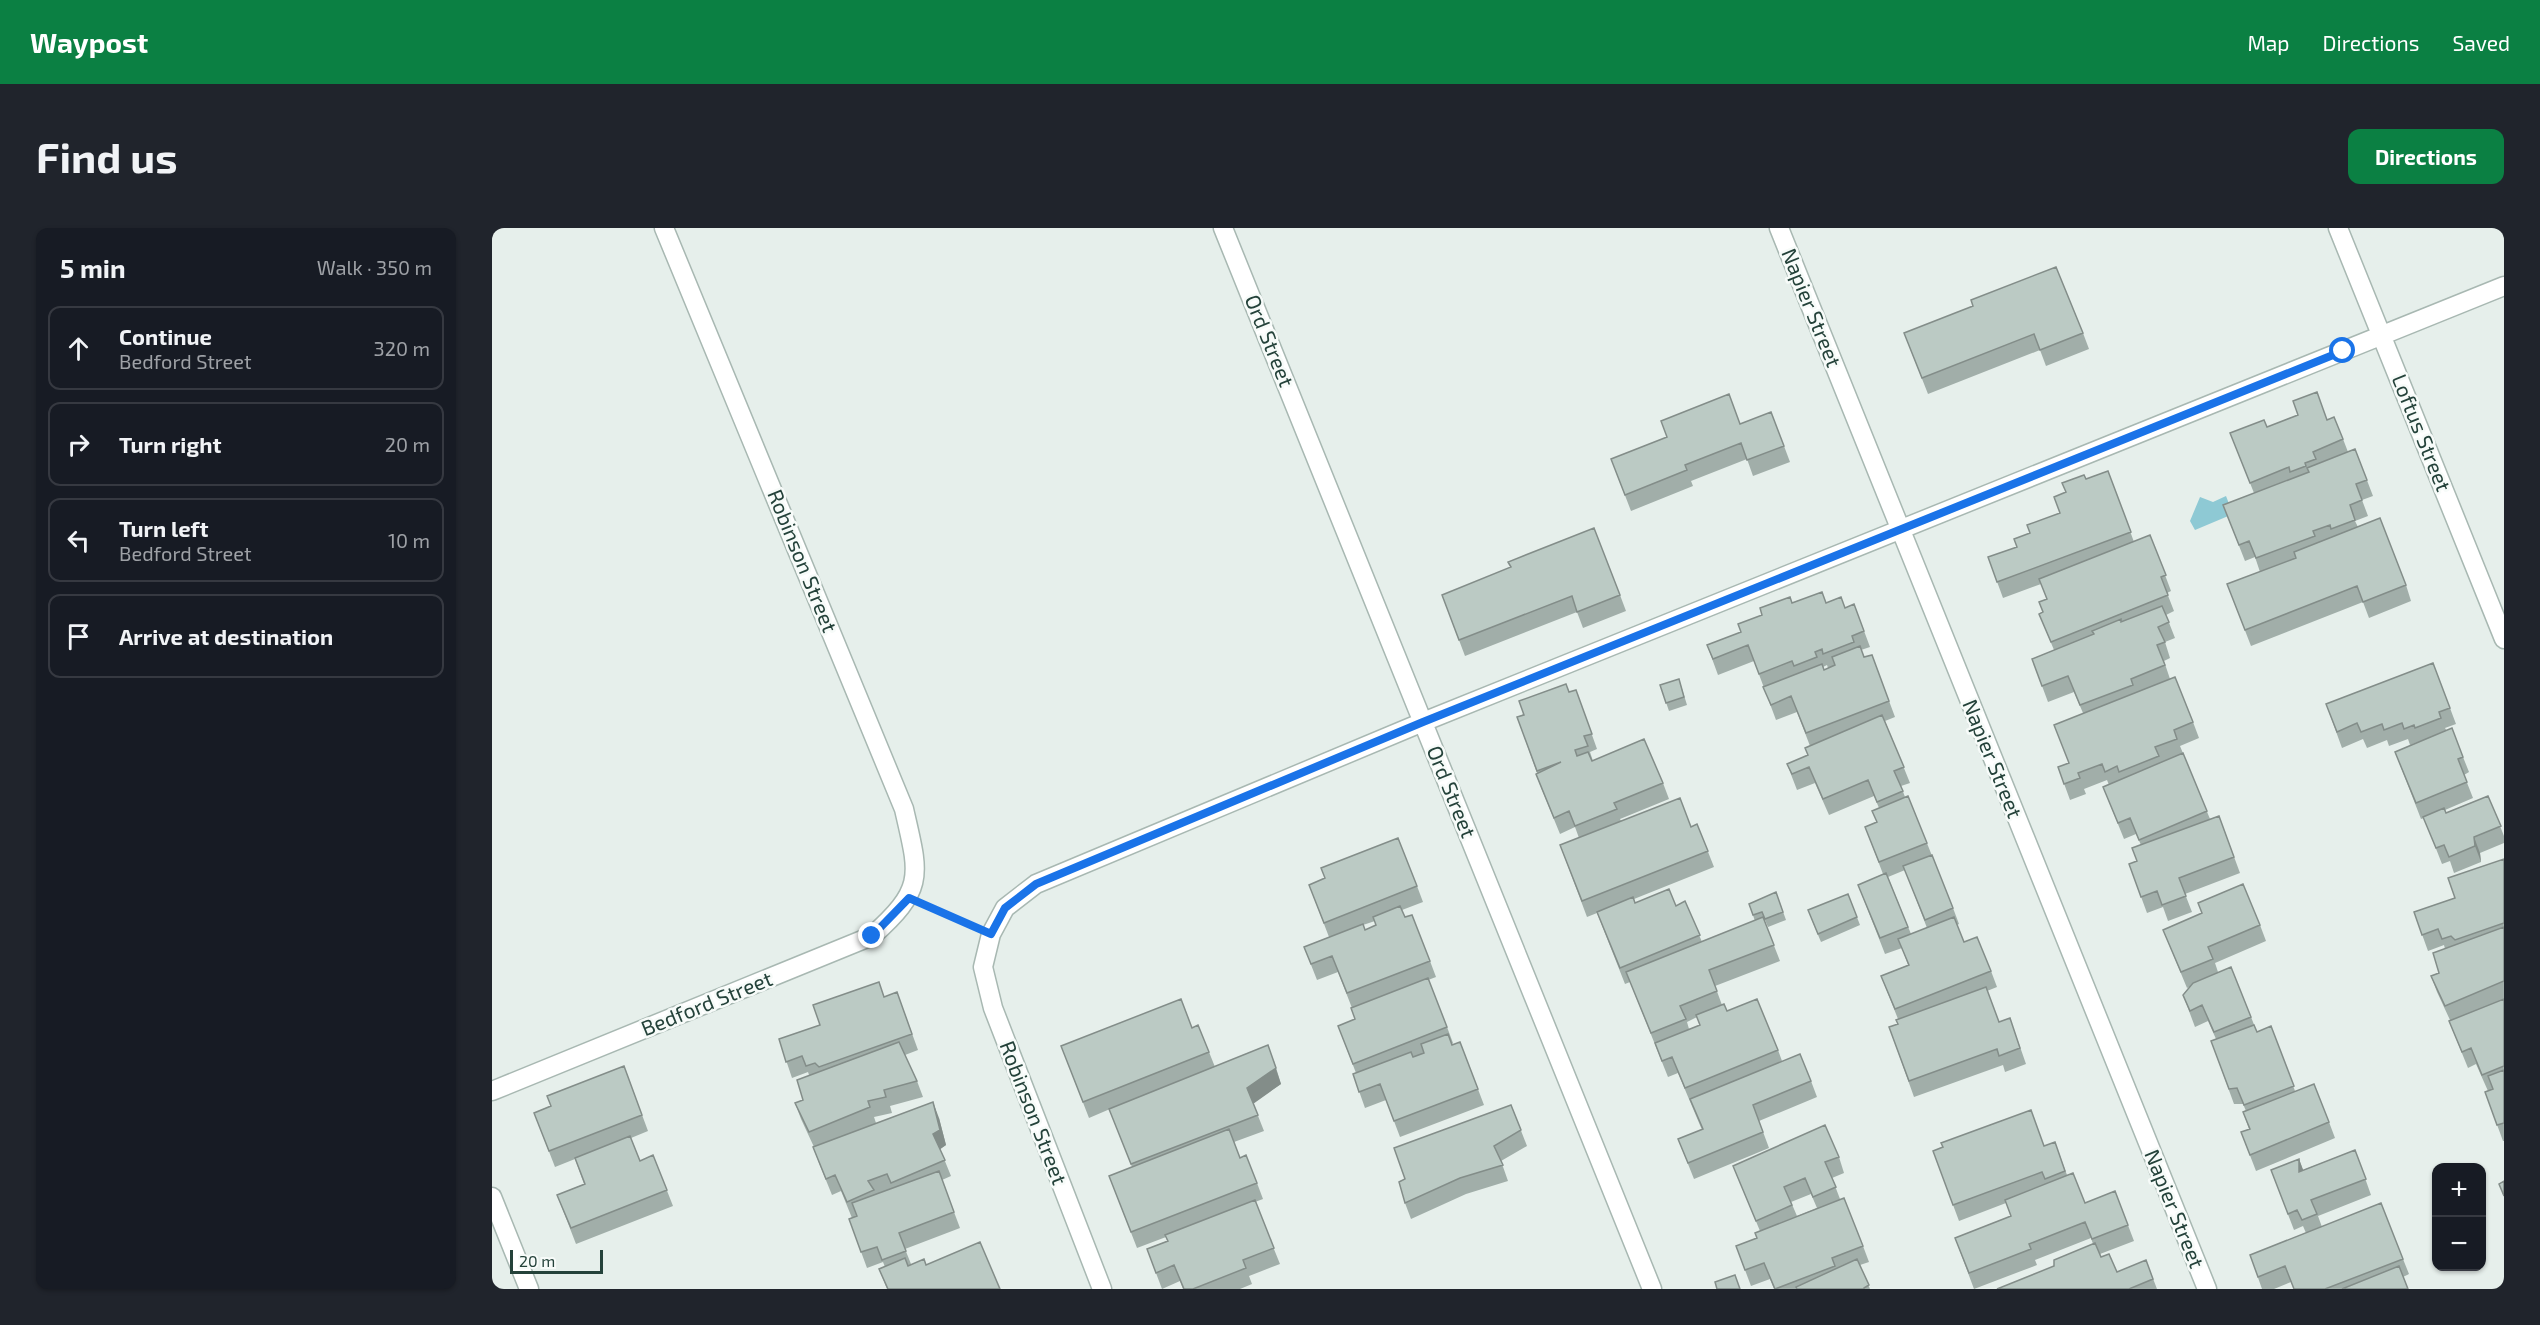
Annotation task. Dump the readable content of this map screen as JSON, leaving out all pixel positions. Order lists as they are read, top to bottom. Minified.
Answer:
{"streets":{"street":["Napier Street","Ord Street","Loftus Street","Robinson Street","Bedford Street"]},"crossings":[["Robinson Street","Bedford Street"]],"scale_bar":"20 m","page":{"header":"Waypost","nav":["Map","Directions","Saved"],"buttons":"Directions","title":"Find us","heading":["5 min","Walk · 350 m"],"list":[["Continue","Bedford Street","320 m"],["Turn right","20 m"],["Turn left","Bedford Street","10 m"],"Arrive at destination"],"map_buttons":["+","−"],"scale":"20 m"}}
